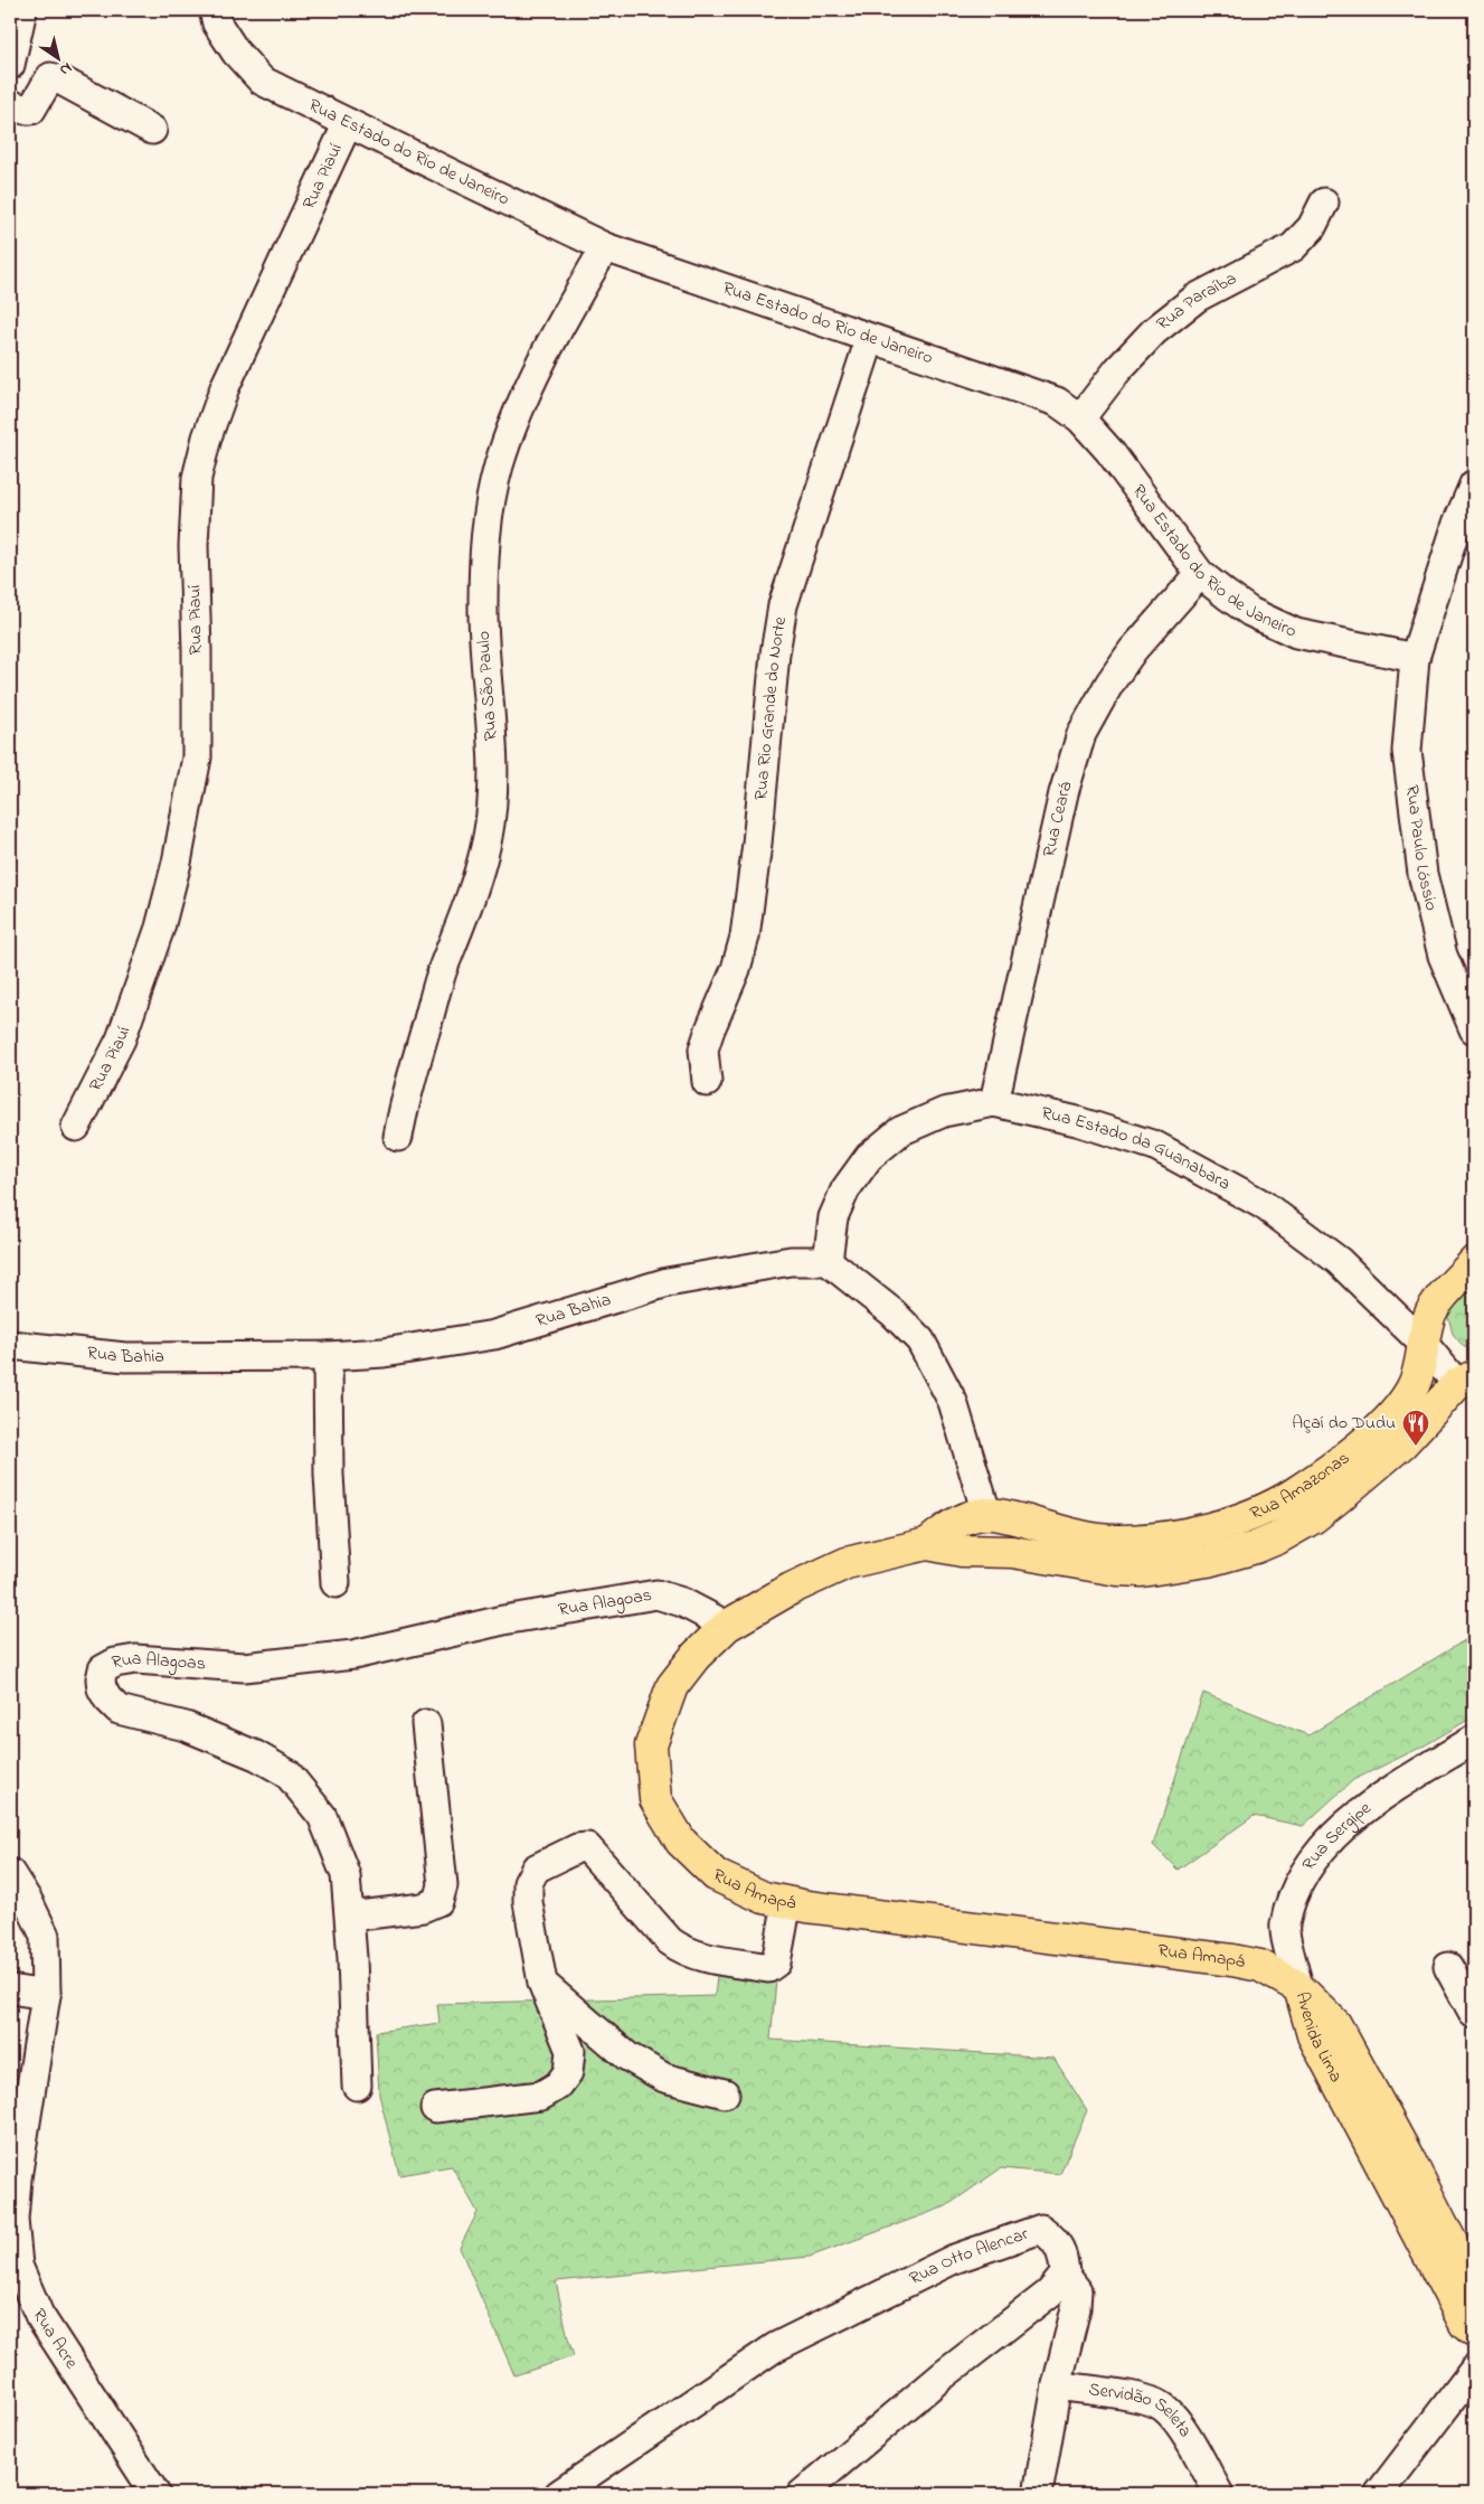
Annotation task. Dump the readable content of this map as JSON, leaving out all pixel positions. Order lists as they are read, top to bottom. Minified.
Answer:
{"streets":{"main road":["Rua Amazonas","Rua Amapá","Avenida Lima"],"street":["Rua Estado do Rio de Janeiro","Rua Piauí","Rua Paraíba","Rua São Paulo","Rua Rio Grande do Norte","Rua Ceará","Rua Paulo Lóssio","Rua Estado da Guanabara","Rua Bahia","Rua Alagoas","Rua Sergipe","Rua Otto Alencar","Rua Acre","Servidão Seleta"]},"crossings":[["Rua Estado do Rio de Janeiro","Rua Piauí"],["Rua Estado do Rio de Janeiro","Rua Paraíba"],["Rua Estado do Rio de Janeiro","Rua São Paulo"],["Rua Estado do Rio de Janeiro","Rua Rio Grande do Norte"],["Rua Estado do Rio de Janeiro","Rua Ceará"],["Rua Estado do Rio de Janeiro","Rua Paulo Lóssio"],["Rua Ceará","Rua Estado da Guanabara"],["Rua Estado da Guanabara","Rua Bahia"],["Rua Estado da Guanabara","Rua Amazonas"],["Rua Amazonas","Rua Amapá"],["Rua Alagoas","Rua Amapá"],["Rua Sergipe","Rua Amapá"],["Rua Sergipe","Avenida Lima"],["Rua Amapá","Avenida Lima"]],"places":{"restaurant":["Açaí do Dudu"]},"north":"bottom right"}
